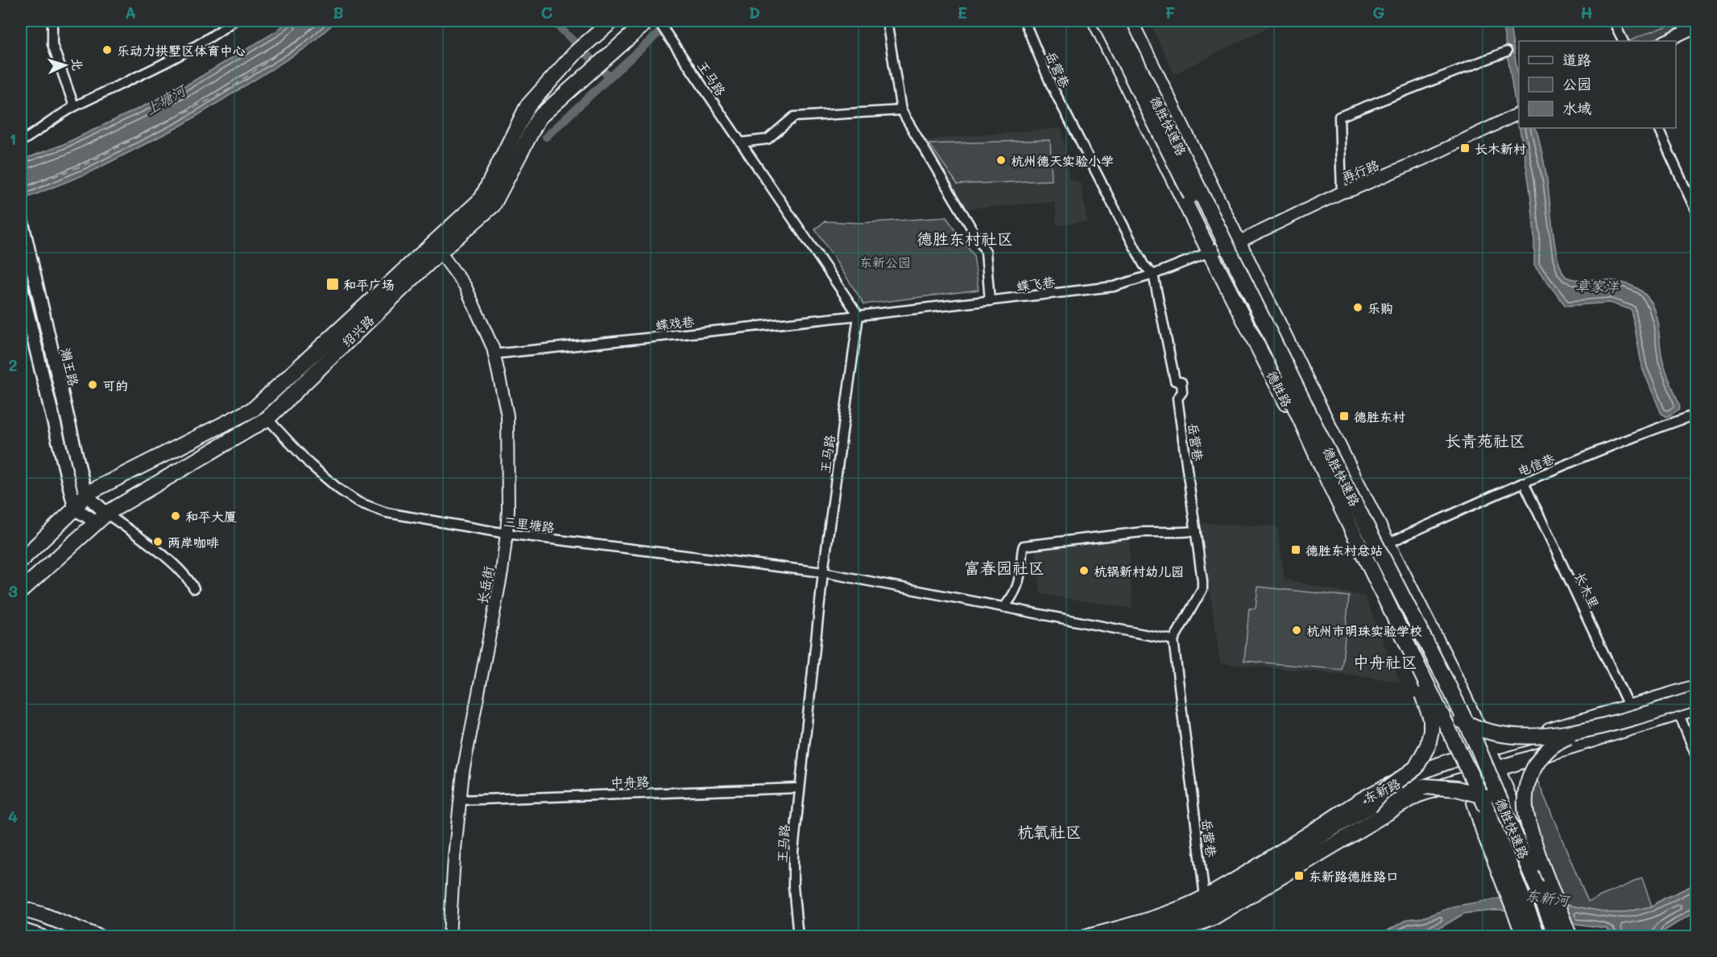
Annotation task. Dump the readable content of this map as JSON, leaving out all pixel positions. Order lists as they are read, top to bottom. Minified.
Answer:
{"streets":{"main road":["德胜快速路","绍兴路","潮王路","德胜路","东新路"],"street":["岳营巷","王马路","再行路","蝶飞巷","蝶戏巷","电信巷","三里塘路","长岳街","长木里","中舟路"]},"crossings":[["岳营巷","蝶飞巷"],["岳营巷","三里塘路"],["岳营巷","东新路"],["王马路","蝶飞巷"],["王马路","蝶戏巷"],["王马路","绍兴路"],["王马路","三里塘路"],["王马路","中舟路"],["德胜快速路","德胜路"],["再行路","蝶飞巷"],["再行路","德胜路"],["蝶飞巷","蝶戏巷"],["蝶飞巷","德胜路"],["蝶戏巷","长岳街"],["绍兴路","潮王路"],["绍兴路","三里塘路"],["绍兴路","长岳街"],["德胜路","电信巷"],["德胜路","东新路"],["电信巷","长木里"],["三里塘路","长岳街"],["长岳街","中舟路"],["长木里","东新路"]],"districts":["德胜东村社区","长青苑社区","富春园社区","中舟社区","杭氧社区"],"water":["上塘河","章家洋","东新河"],"parks":["东新公园"],"places":{"other":["乐动力拱墅区体育中心","杭州德天实验小学","乐购","可的","和平大厦","两岸咖啡","杭锅新村幼儿园","杭州市明珠实验学校"],"transit":["长木新村","和平广场","德胜东村","德胜东村总站","东新路德胜路口"]},"legend":["道路","公园","水域"],"north":"right","grid":{"columns":["A","B","C","D","E","F","G","H"],"rows":["1","2","3","4"]}}
